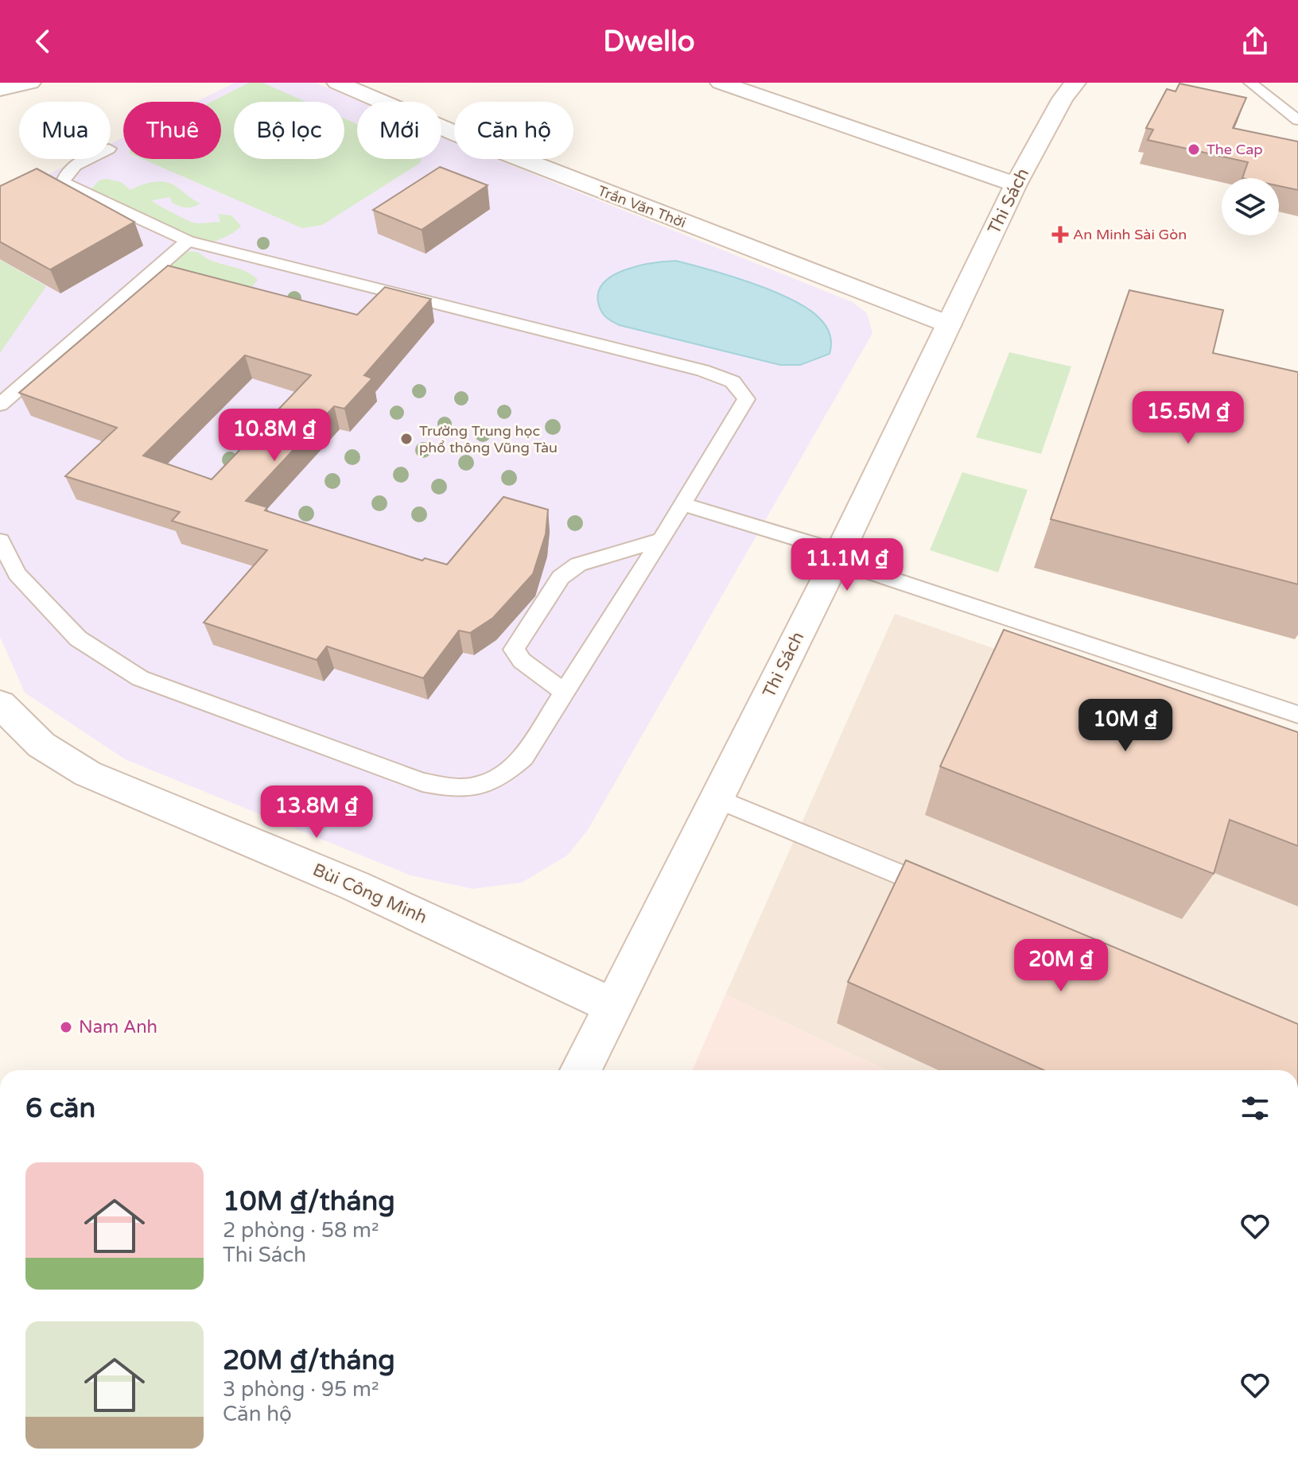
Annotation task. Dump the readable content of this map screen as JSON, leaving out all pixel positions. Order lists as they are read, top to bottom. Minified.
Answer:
{"streets":{"street":["Thi Sách","Trần Văn Thời","Bùi Công Minh"]},"crossings":[["Thi Sách","Trần Văn Thời"],["Thi Sách","Bùi Công Minh"]],"places":{"other":["The Cap","Trường Trung học phổ thông Vũng Tàu","Nam Anh"],"health":["An Minh Sài Gòn"]},"page":{"header":"Dwello","chip":["Mua","Thuê","Bộ lọc","Mới","Căn hộ"],"price":["15.5M ₫","10.8M ₫","11.1M ₫","10M ₫","13.8M ₫","20M ₫"],"heading":"6 căn","list":[{"name":"10M ₫/tháng","note":"2 phòng · 58 m² · Thi Sách"},{"name":"20M ₫/tháng","note":"3 phòng · 95 m² · Căn hộ"}]}}
